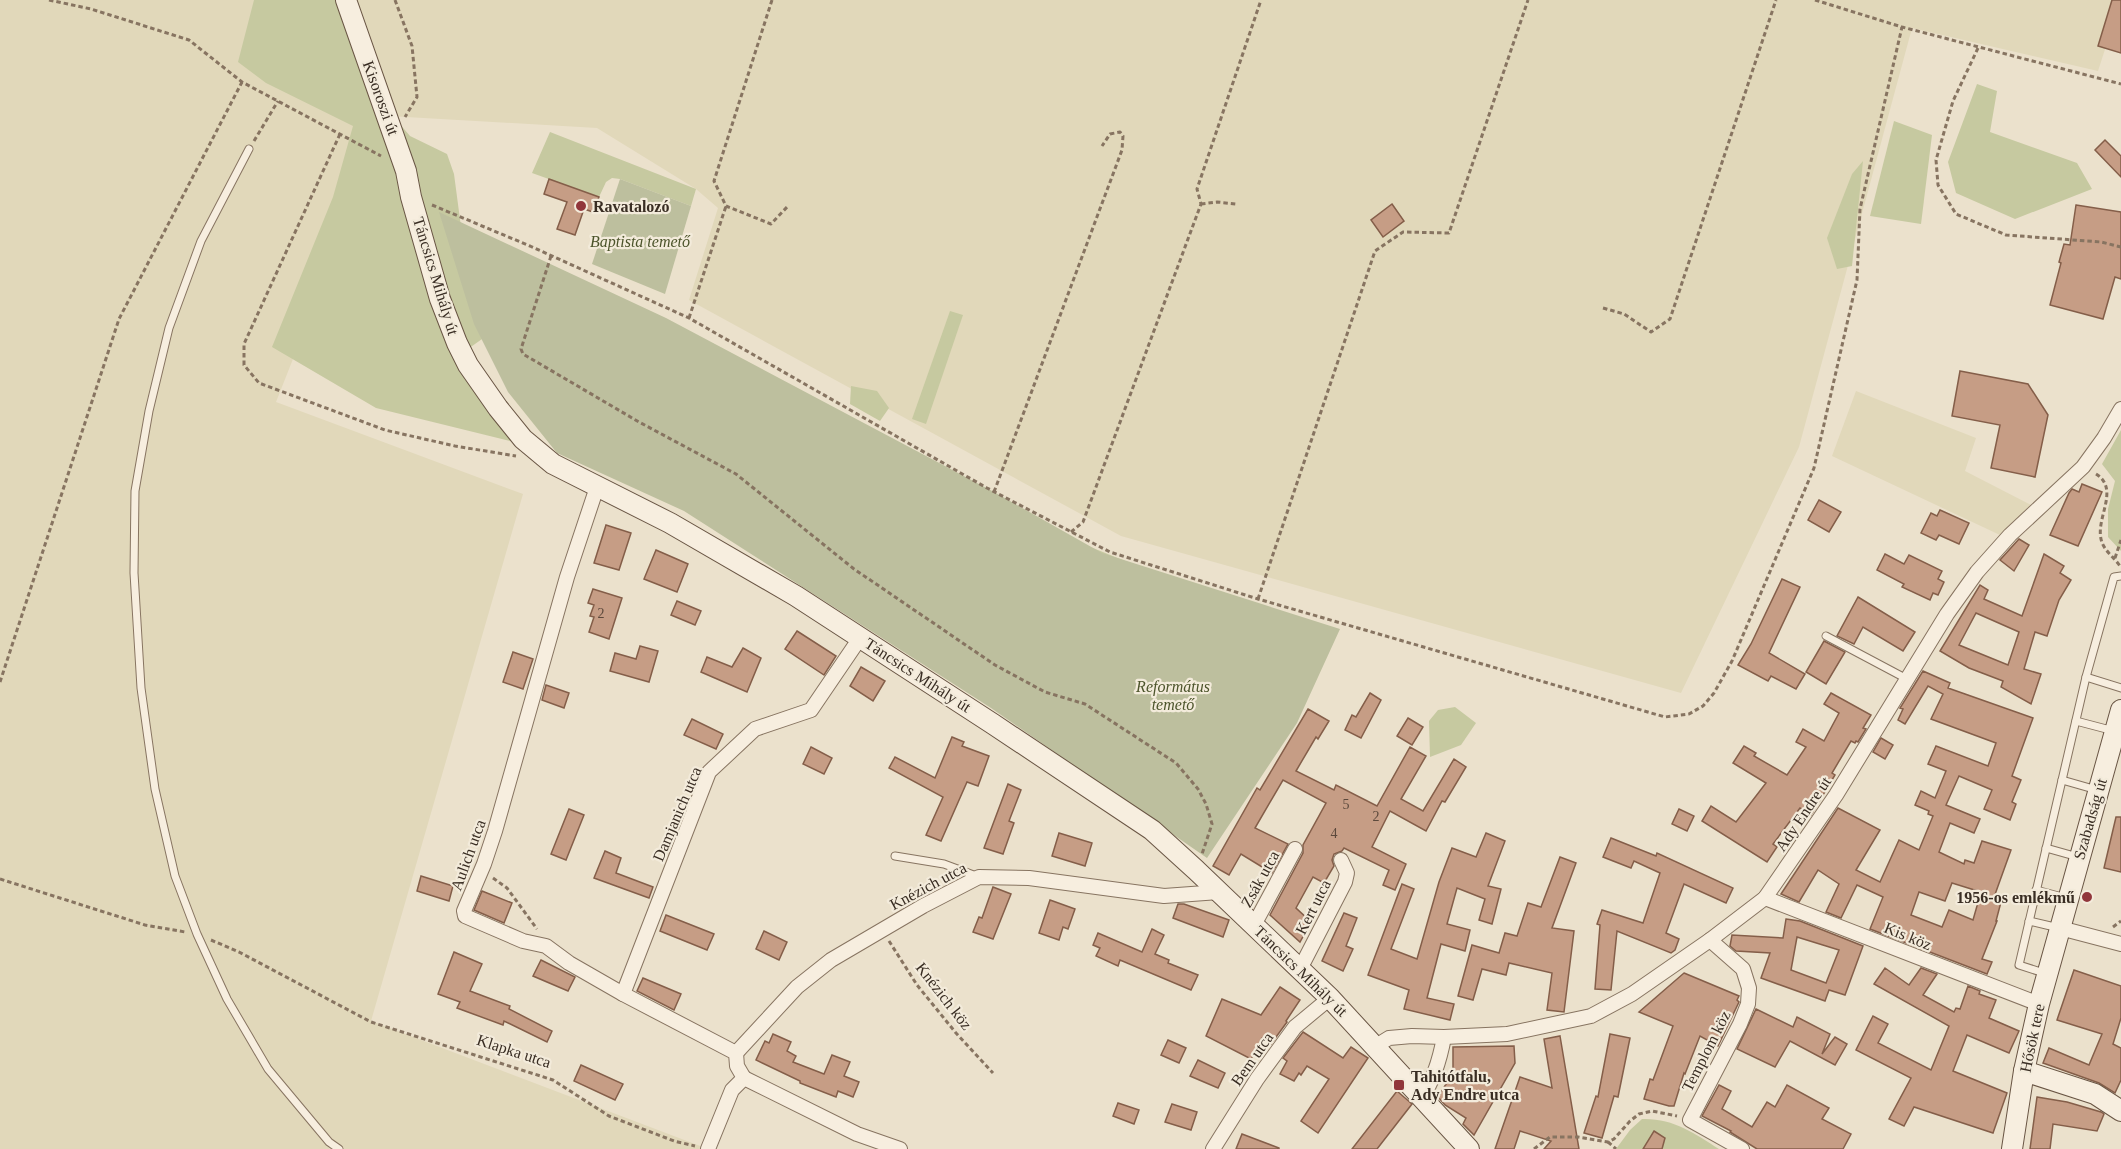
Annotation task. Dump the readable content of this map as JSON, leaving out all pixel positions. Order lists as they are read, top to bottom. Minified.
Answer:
{"streets":{"main road":["Kisoroszi út","Táncsics Mihály út","Szabadság út","Hősök tere"],"street":["Damjanich utca","Ady Endre út","Aulich utca","Zsák utca","Knézich utca","Kert utca","Kis köz","Templom köz","Bem utca"],"path":["Knézich köz","Klapka utca"]},"crossings":[["Kisoroszi út","Táncsics Mihály út"],["Táncsics Mihály út","Damjanich utca"],["Táncsics Mihály út","Ady Endre út"],["Táncsics Mihály út","Aulich utca"],["Táncsics Mihály út","Zsák utca"],["Táncsics Mihály út","Knézich utca"],["Táncsics Mihály út","Kert utca"],["Táncsics Mihály út","Bem utca"],["Damjanich utca","Aulich utca"],["Ady Endre út","Kis köz"],["Ady Endre út","Templom köz"],["Szabadság út","Hősök tere"],["Aulich utca","Knézich utca"],["Knézich utca","Knézich köz"],["Kis köz","Hősök tere"]],"parks":["Baptista temető","Református temető"],"places":{"other":["Ravatalozó","1956-os emlékmű"],"transit":["Tahitótfalu, Ady Endre utca"]},"house_numbers":["2","5","2","4"]}
